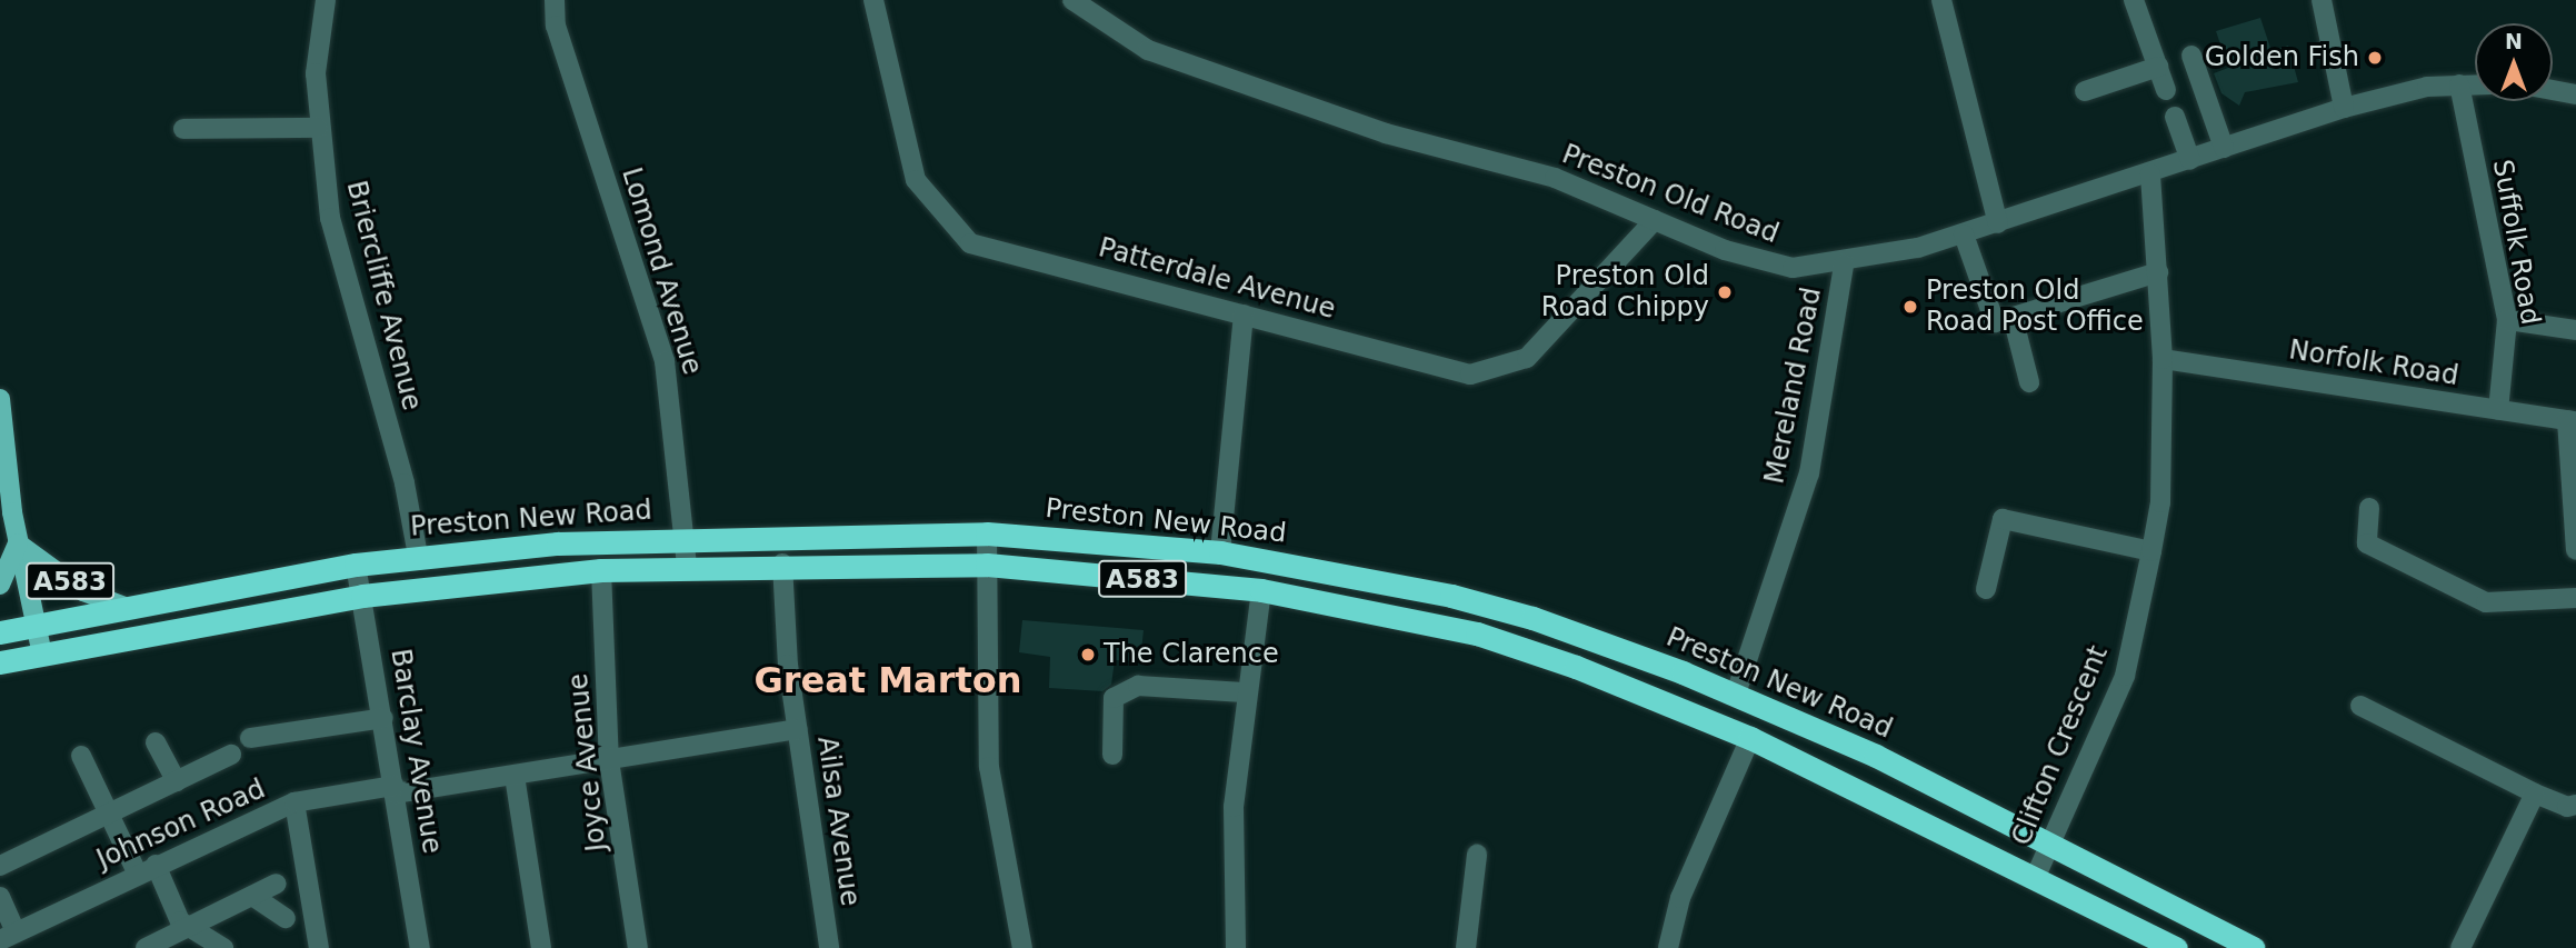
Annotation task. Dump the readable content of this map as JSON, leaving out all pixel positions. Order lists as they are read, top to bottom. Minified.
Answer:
{"streets":{"highway":["Preston New Road","A583"],"street":["Preston Old Road","Suffolk Road","Lomond Avenue","Patterdale Avenue","Briercliffe Avenue","Norfolk Road","Mereland Road","Clifton Crescent","Barclay Avenue","Joyce Avenue","Ailsa Avenue","Johnson Road"]},"crossings":[["Preston Old Road","Suffolk Road"],["Preston Old Road","Patterdale Avenue"],["Preston Old Road","Mereland Road"],["Preston Old Road","Clifton Crescent"],["Suffolk Road","Norfolk Road"],["Lomond Avenue","Preston New Road"],["Briercliffe Avenue","Preston New Road"],["Norfolk Road","Clifton Crescent"],["Mereland Road","Preston New Road"],["Preston New Road","A583"],["Preston New Road","Clifton Crescent"],["Preston New Road","Barclay Avenue"],["Preston New Road","Joyce Avenue"],["Preston New Road","Ailsa Avenue"],["Barclay Avenue","Johnson Road"],["Joyce Avenue","Johnson Road"],["Ailsa Avenue","Johnson Road"]],"districts":["Great Marton"],"places":["Golden Fish","Preston Old Road Chippy","Preston Old Road Post Office","The Clarence"],"north":"top"}
